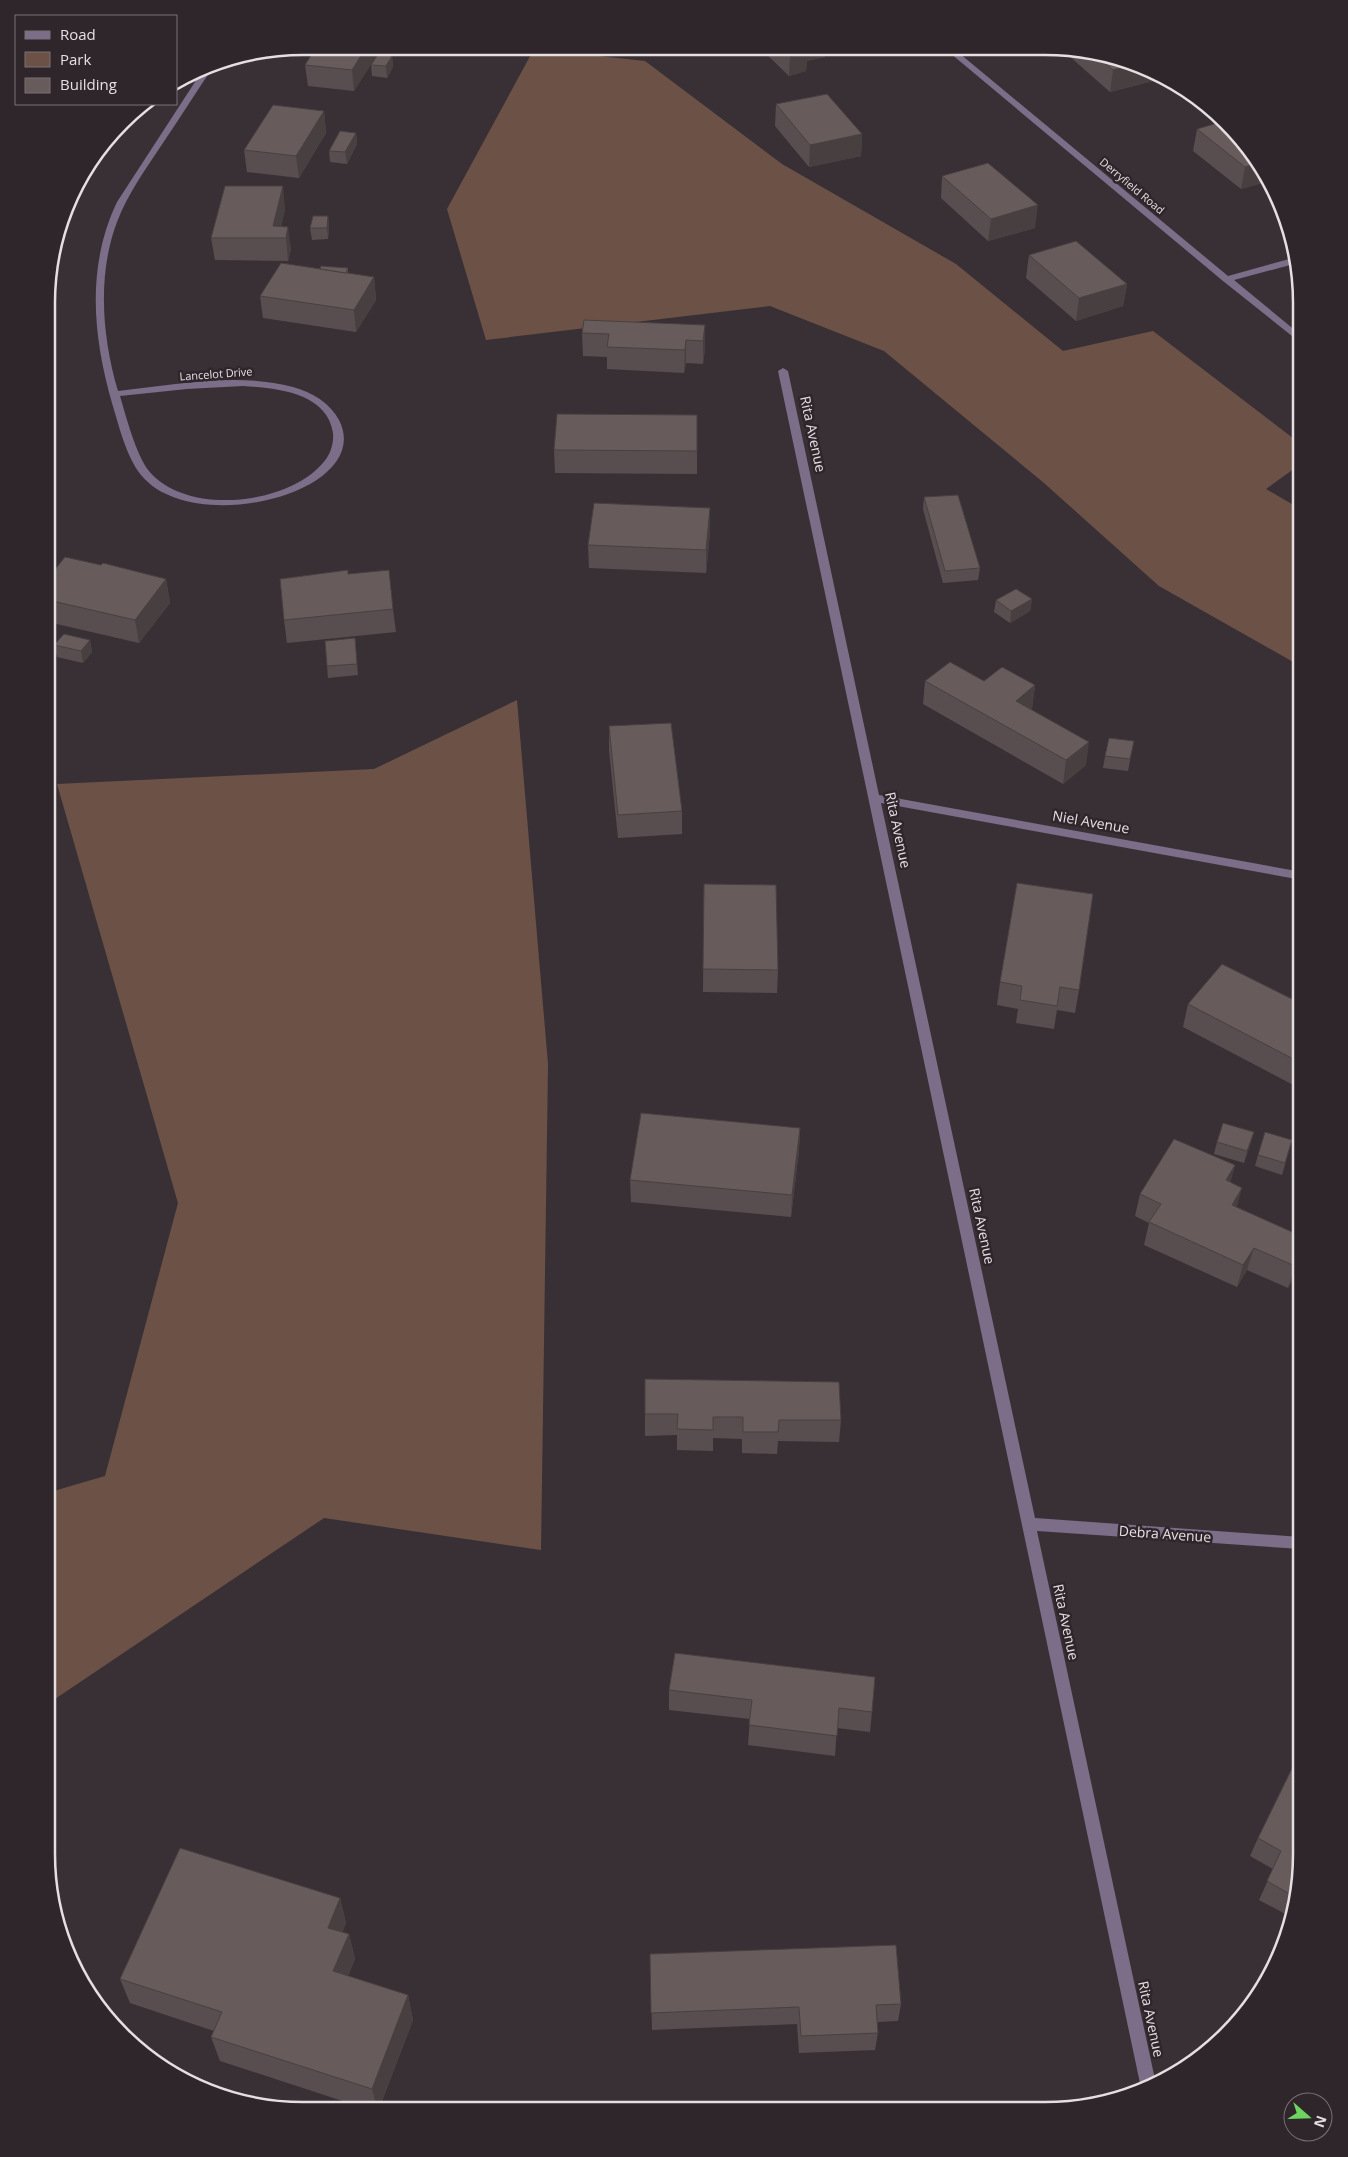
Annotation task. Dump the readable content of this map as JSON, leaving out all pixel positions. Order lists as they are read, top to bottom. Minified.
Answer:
{"streets":{"street":["Derryfield Road","Lancelot Drive","Rita Avenue","Niel Avenue","Debra Avenue"]},"crossings":[["Rita Avenue","Niel Avenue"],["Rita Avenue","Debra Avenue"]],"legend":["Road","Park","Building"],"north":"right"}
